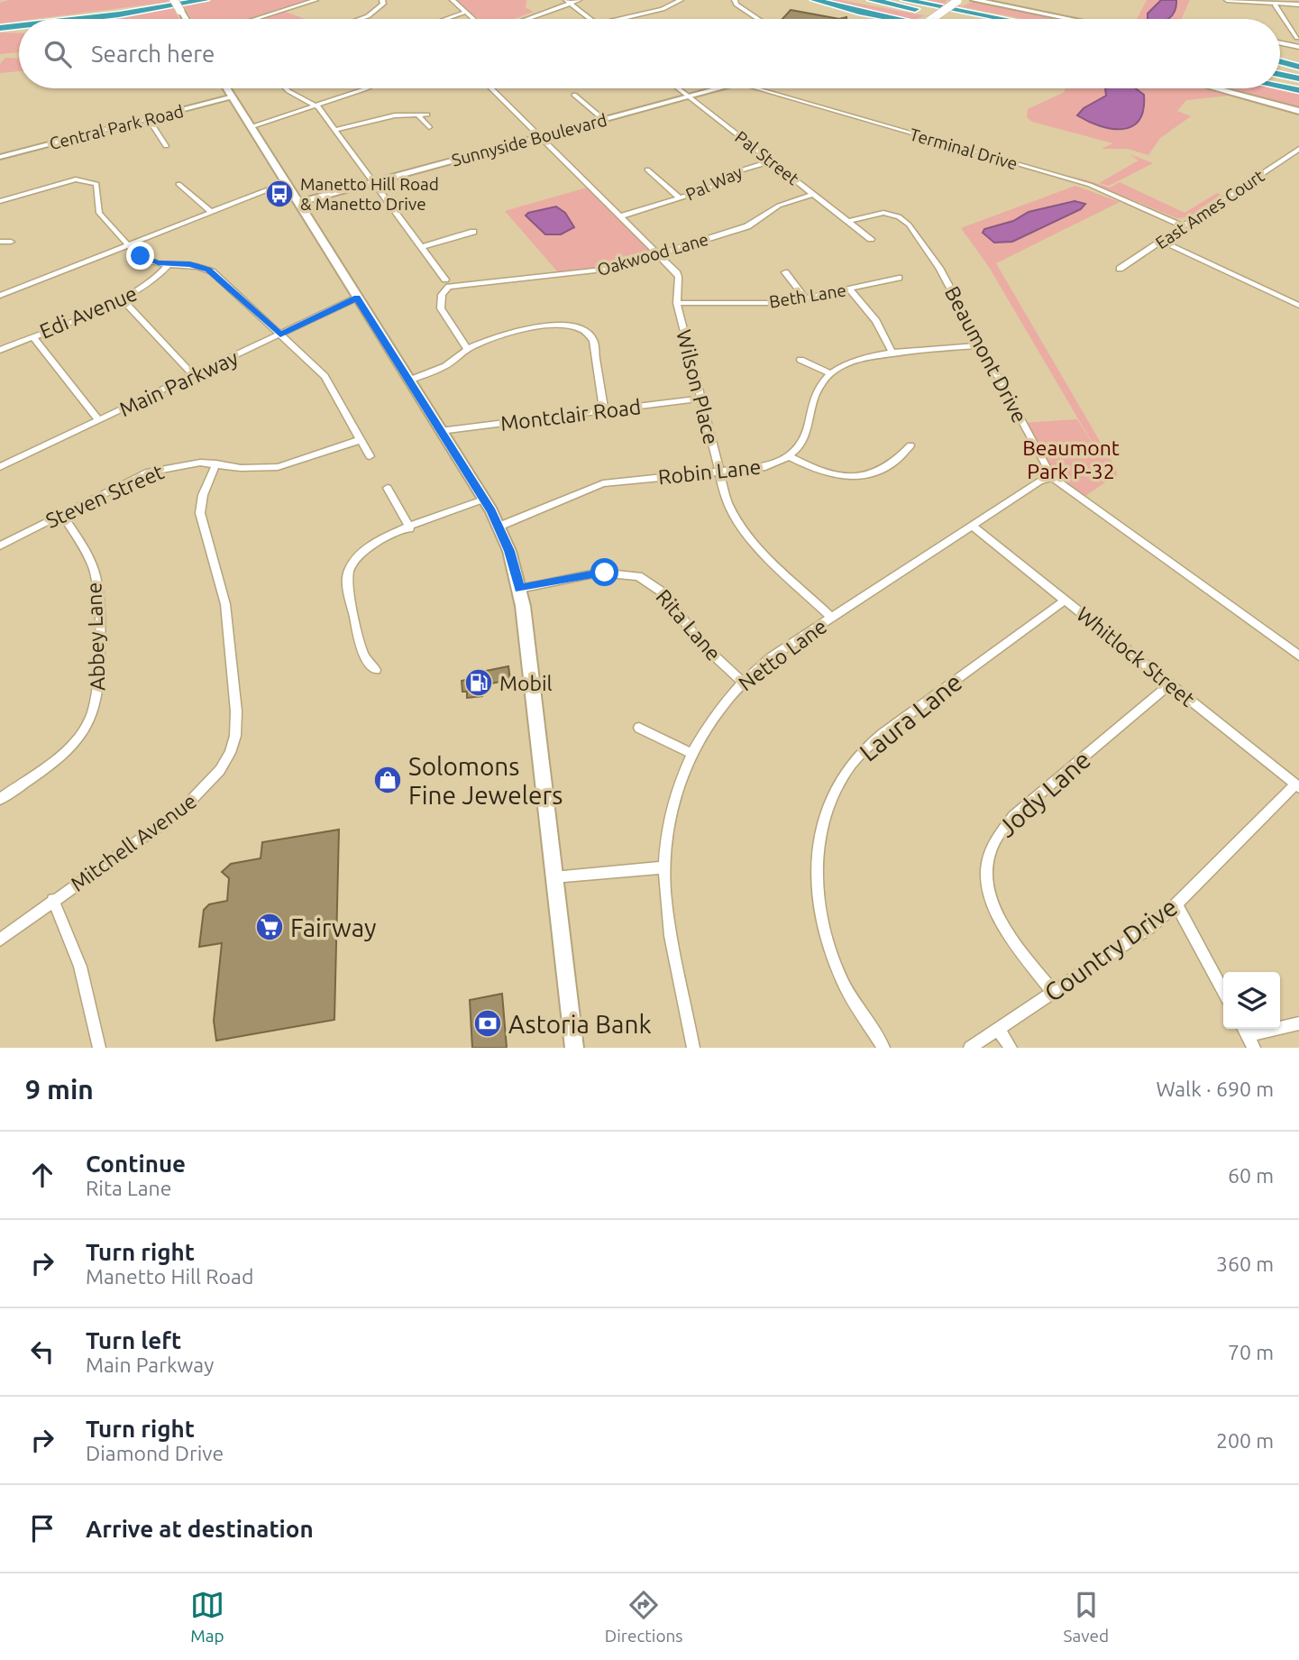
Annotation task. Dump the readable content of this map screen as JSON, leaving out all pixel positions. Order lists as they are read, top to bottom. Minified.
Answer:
{"streets":{"main road":["Sunnyside Boulevard"],"street":["Central Park Road","Terminal Drive","Pal Street","Pal Way","East Ames Court","Oakwood Lane","Beth Lane","Edi Avenue","Beaumont Drive","Main Parkway","Wilson Place","Montclair Road","Robin Lane","Steven Street","Rita Lane","Abbey Lane","Netto Lane","Whitlock Street","Laura Lane","Jody Lane","Mitchell Avenue","Country Drive"]},"crossings":[["Sunnyside Boulevard","Pal Street"],["Sunnyside Boulevard","Wilson Place"],["Terminal Drive","East Ames Court"],["Pal Street","Pal Way"],["Pal Street","Oakwood Lane"],["Pal Street","Beaumont Drive"],["Pal Way","Wilson Place"],["Oakwood Lane","Wilson Place"],["Beth Lane","Wilson Place"],["Beaumont Drive","Netto Lane"],["Wilson Place","Montclair Road"],["Wilson Place","Robin Lane"],["Wilson Place","Netto Lane"],["Steven Street","Abbey Lane"],["Steven Street","Mitchell Avenue"],["Rita Lane","Netto Lane"],["Netto Lane","Whitlock Street"],["Whitlock Street","Laura Lane"],["Whitlock Street","Jody Lane"],["Whitlock Street","Country Drive"],["Jody Lane","Country Drive"]],"parks":["Beaumont Park P-32"],"places":{"bus stop":["Manetto Hill Road & Manetto Drive"],"fuel station":["Mobil"],"shop":["Solomons Fine Jewelers"],"supermarket":["Fairway"],"bank":["Astoria Bank"]},"page":{"search":"Search here","heading":["9 min","Walk · 690 m"],"list":[["Continue","Rita Lane","60 m"],["Turn right","Manetto Hill Road","360 m"],["Turn left","Main Parkway","70 m"],["Turn right","Diamond Drive","200 m"],"Arrive at destination"],"nav":["Map","Directions","Saved"]}}
